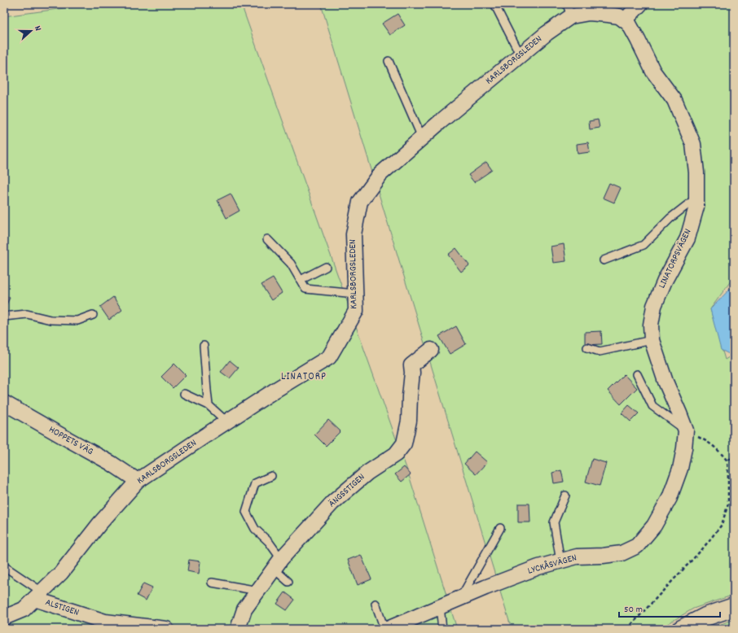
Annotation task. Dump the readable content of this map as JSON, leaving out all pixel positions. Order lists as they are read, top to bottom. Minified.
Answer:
{"streets":{"street":["KARLSBORGSLEDEN","LINATORPSVÄGEN","HOPPETS VÄG","ÄNGSSTIGEN","LYCKÅSVÄGEN","ALSTIGEN"]},"crossings":[["KARLSBORGSLEDEN","LINATORPSVÄGEN"],["KARLSBORGSLEDEN","HOPPETS VÄG"],["KARLSBORGSLEDEN","ALSTIGEN"],["LINATORPSVÄGEN","LYCKÅSVÄGEN"]],"districts":["LINATORP"],"scale_bar":"50 m","north":"right"}
